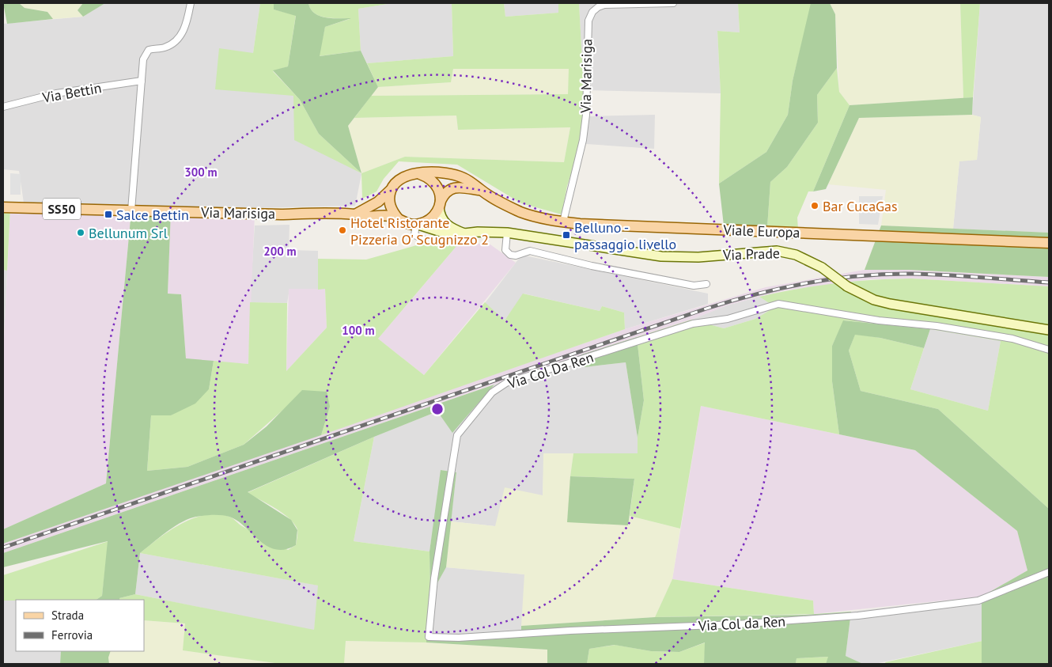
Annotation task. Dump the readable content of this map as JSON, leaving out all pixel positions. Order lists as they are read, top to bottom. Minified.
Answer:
{"streets":{"main road":["Via Marisiga","SS50","Viale Europa","Via Prade"],"street":["Via Bettin","Via Col Da Ren","Via Col da Ren"]},"crossings":[["Via Marisiga","Viale Europa"],["Via Marisiga","Via Prade"],["Viale Europa","Via Prade"],["Via Col Da Ren","Via Col da Ren"]],"places":{"other":["Bar CucaGas","Hotel Ristorante Pizzeria O' Scugnizzo 2","Bellunum Srl"],"transit":["Salce Bettin","Belluno - passaggio livello"]},"legend":["Strada","Ferrovia"],"rings":["300 m","200 m","100 m"]}
